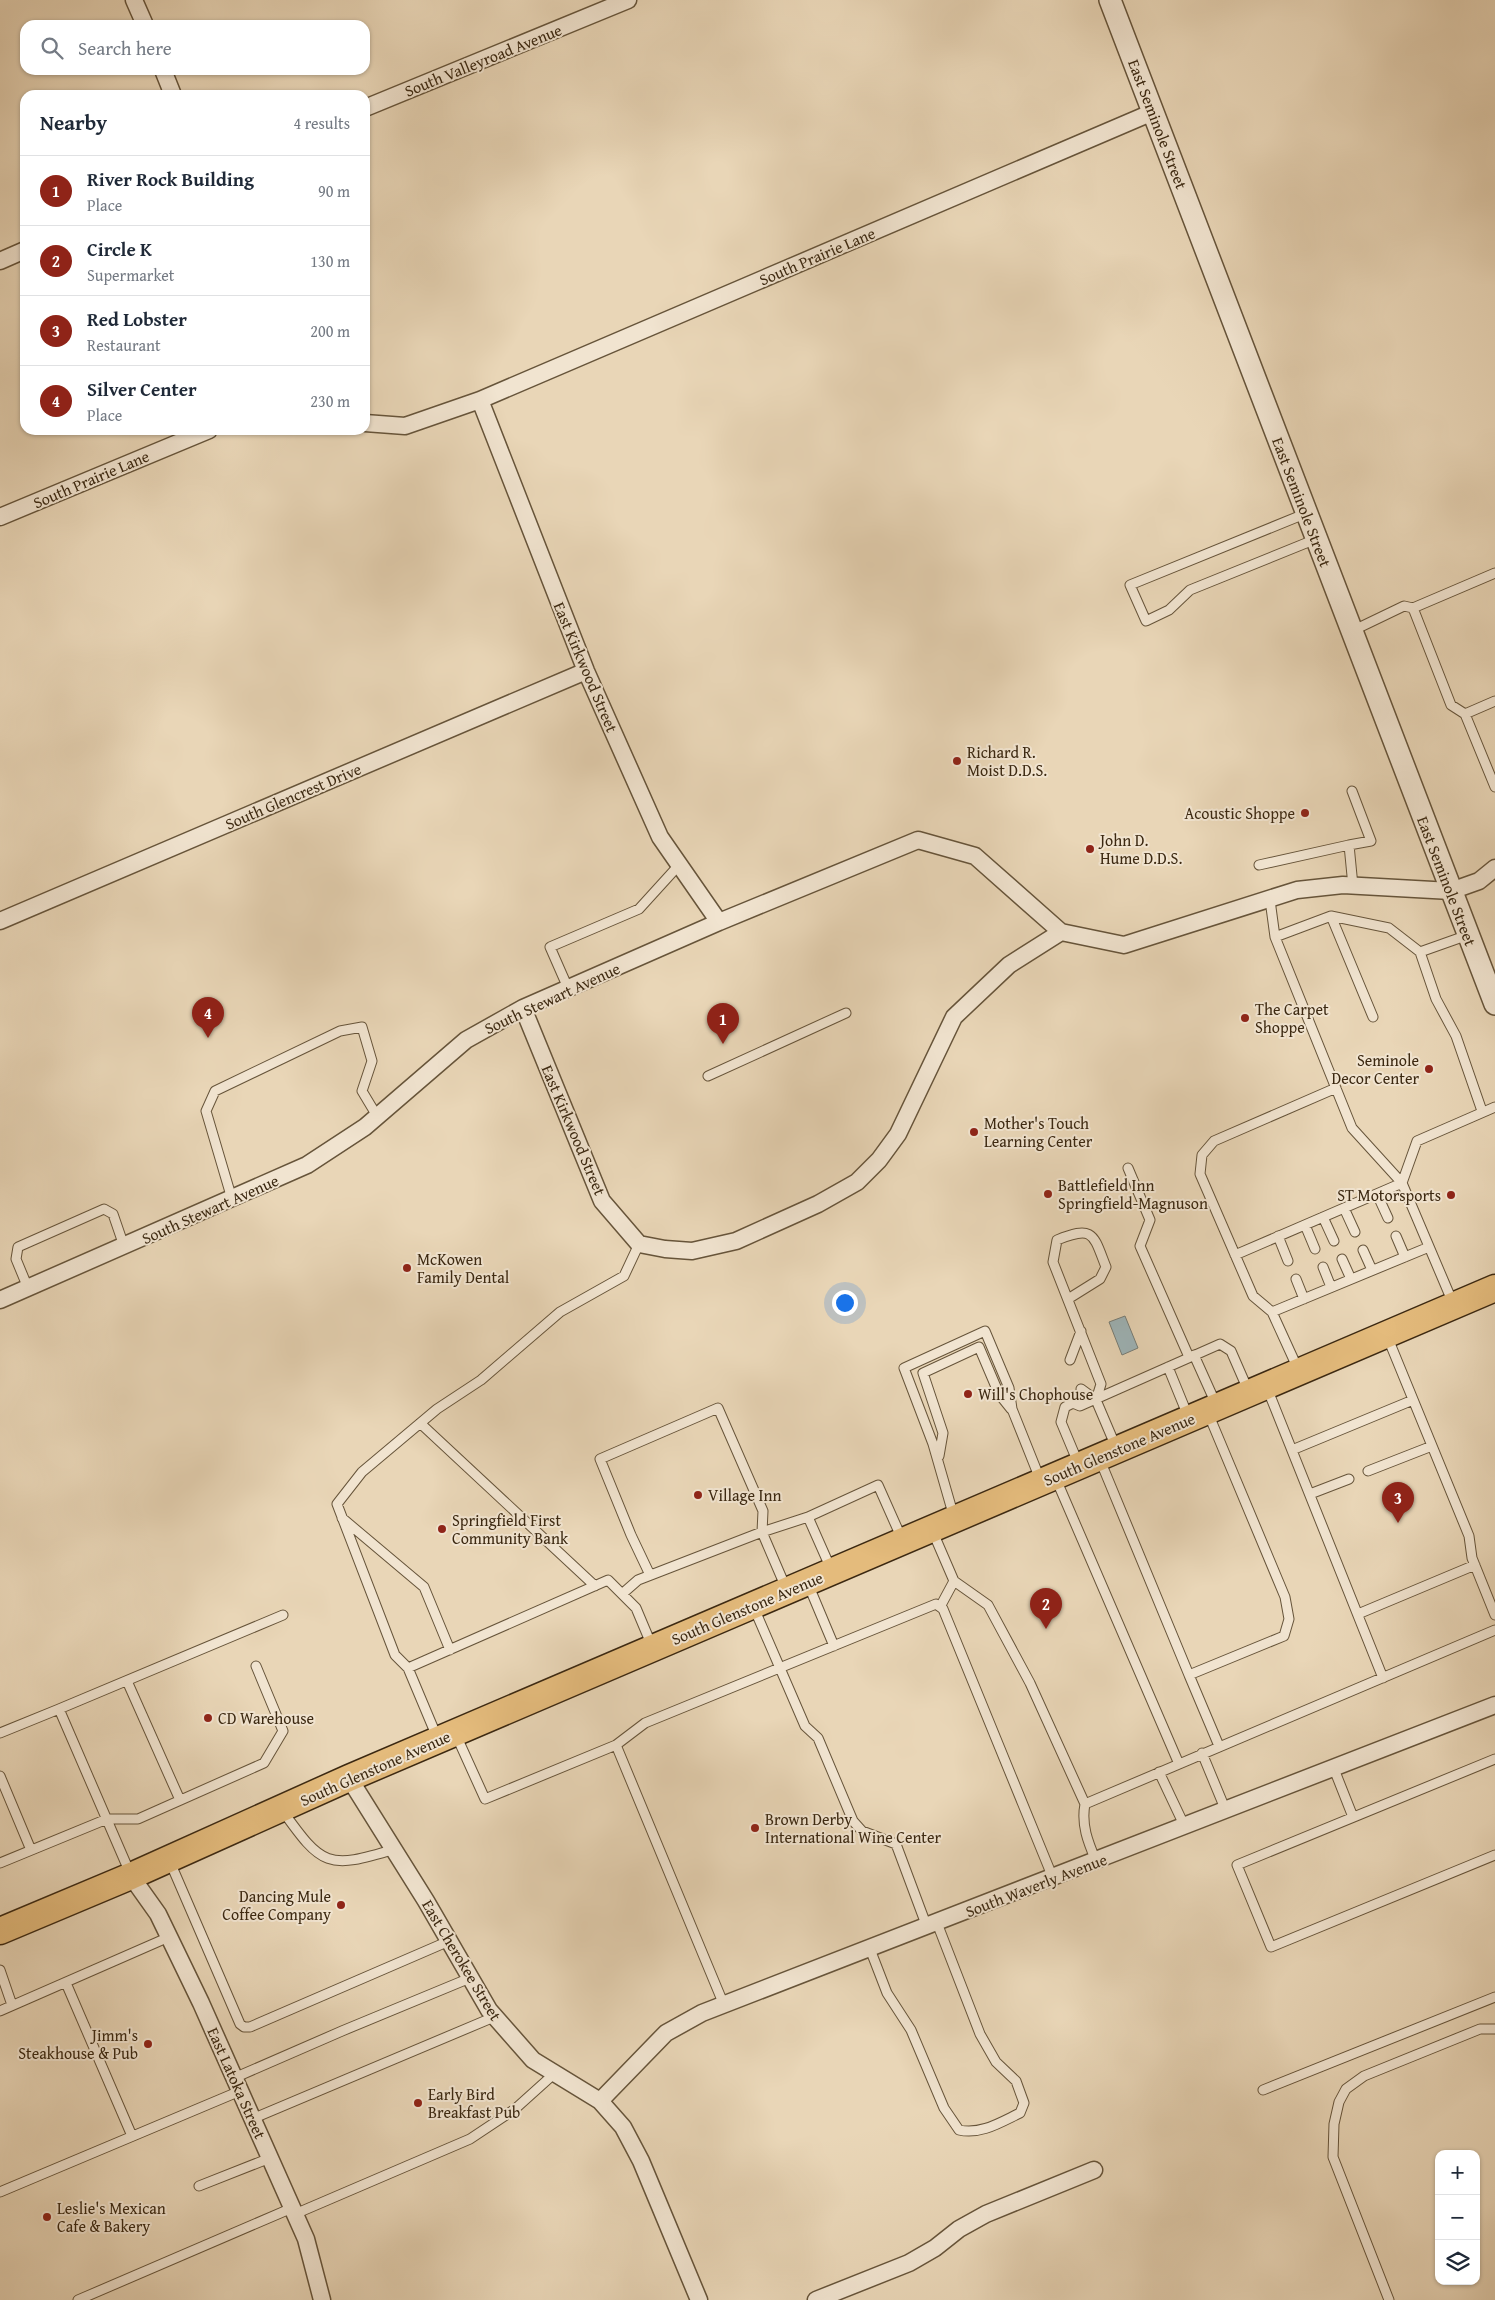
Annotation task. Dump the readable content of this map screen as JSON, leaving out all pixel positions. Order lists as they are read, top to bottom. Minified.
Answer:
{"streets":{"main road":["South Glenstone Avenue"],"street":["South Valleyroad Avenue","East Seminole Street","South Prairie Lane","East Kirkwood Street","South Glencrest Drive","South Stewart Avenue","South Waverly Avenue","East Cherokee Street","East Latoka Street"]},"crossings":[["East Seminole Street","South Prairie Lane"],["South Prairie Lane","East Kirkwood Street"],["East Kirkwood Street","South Glencrest Drive"],["East Kirkwood Street","South Stewart Avenue"],["South Glenstone Avenue","East Cherokee Street"],["South Glenstone Avenue","East Latoka Street"],["South Waverly Avenue","East Cherokee Street"]],"places":["Richard R. Moist D.D.S.","Acoustic Shoppe","John D. Hume D.D.S.","The Carpet Shoppe","Seminole Decor Center","Mother's Touch Learning Center","Battlefield Inn Springfield-Magnuson","ST Motorsports","McKowen Family Dental","Will's Chophouse","Village Inn","Springfield First Community Bank","CD Warehouse","Brown Derby International Wine Center","Dancing Mule Coffee Company","Jimm's Steakhouse & Pub","Early Bird Breakfast Pub","Leslie's Mexican Cafe & Bakery"],"page":{"search":"Search here","heading":["Nearby","4 results"],"list":[{"mark":"1","name":"River Rock Building","note":"Place","value":"90 m"},{"mark":"2","name":"Circle K","note":"Supermarket","value":"130 m"},{"mark":"3","name":"Red Lobster","note":"Restaurant","value":"200 m"},{"mark":"4","name":"Silver Center","note":"Place","value":"230 m"}],"pins":["4","1","3","2"],"map_buttons":["+","−"]}}
